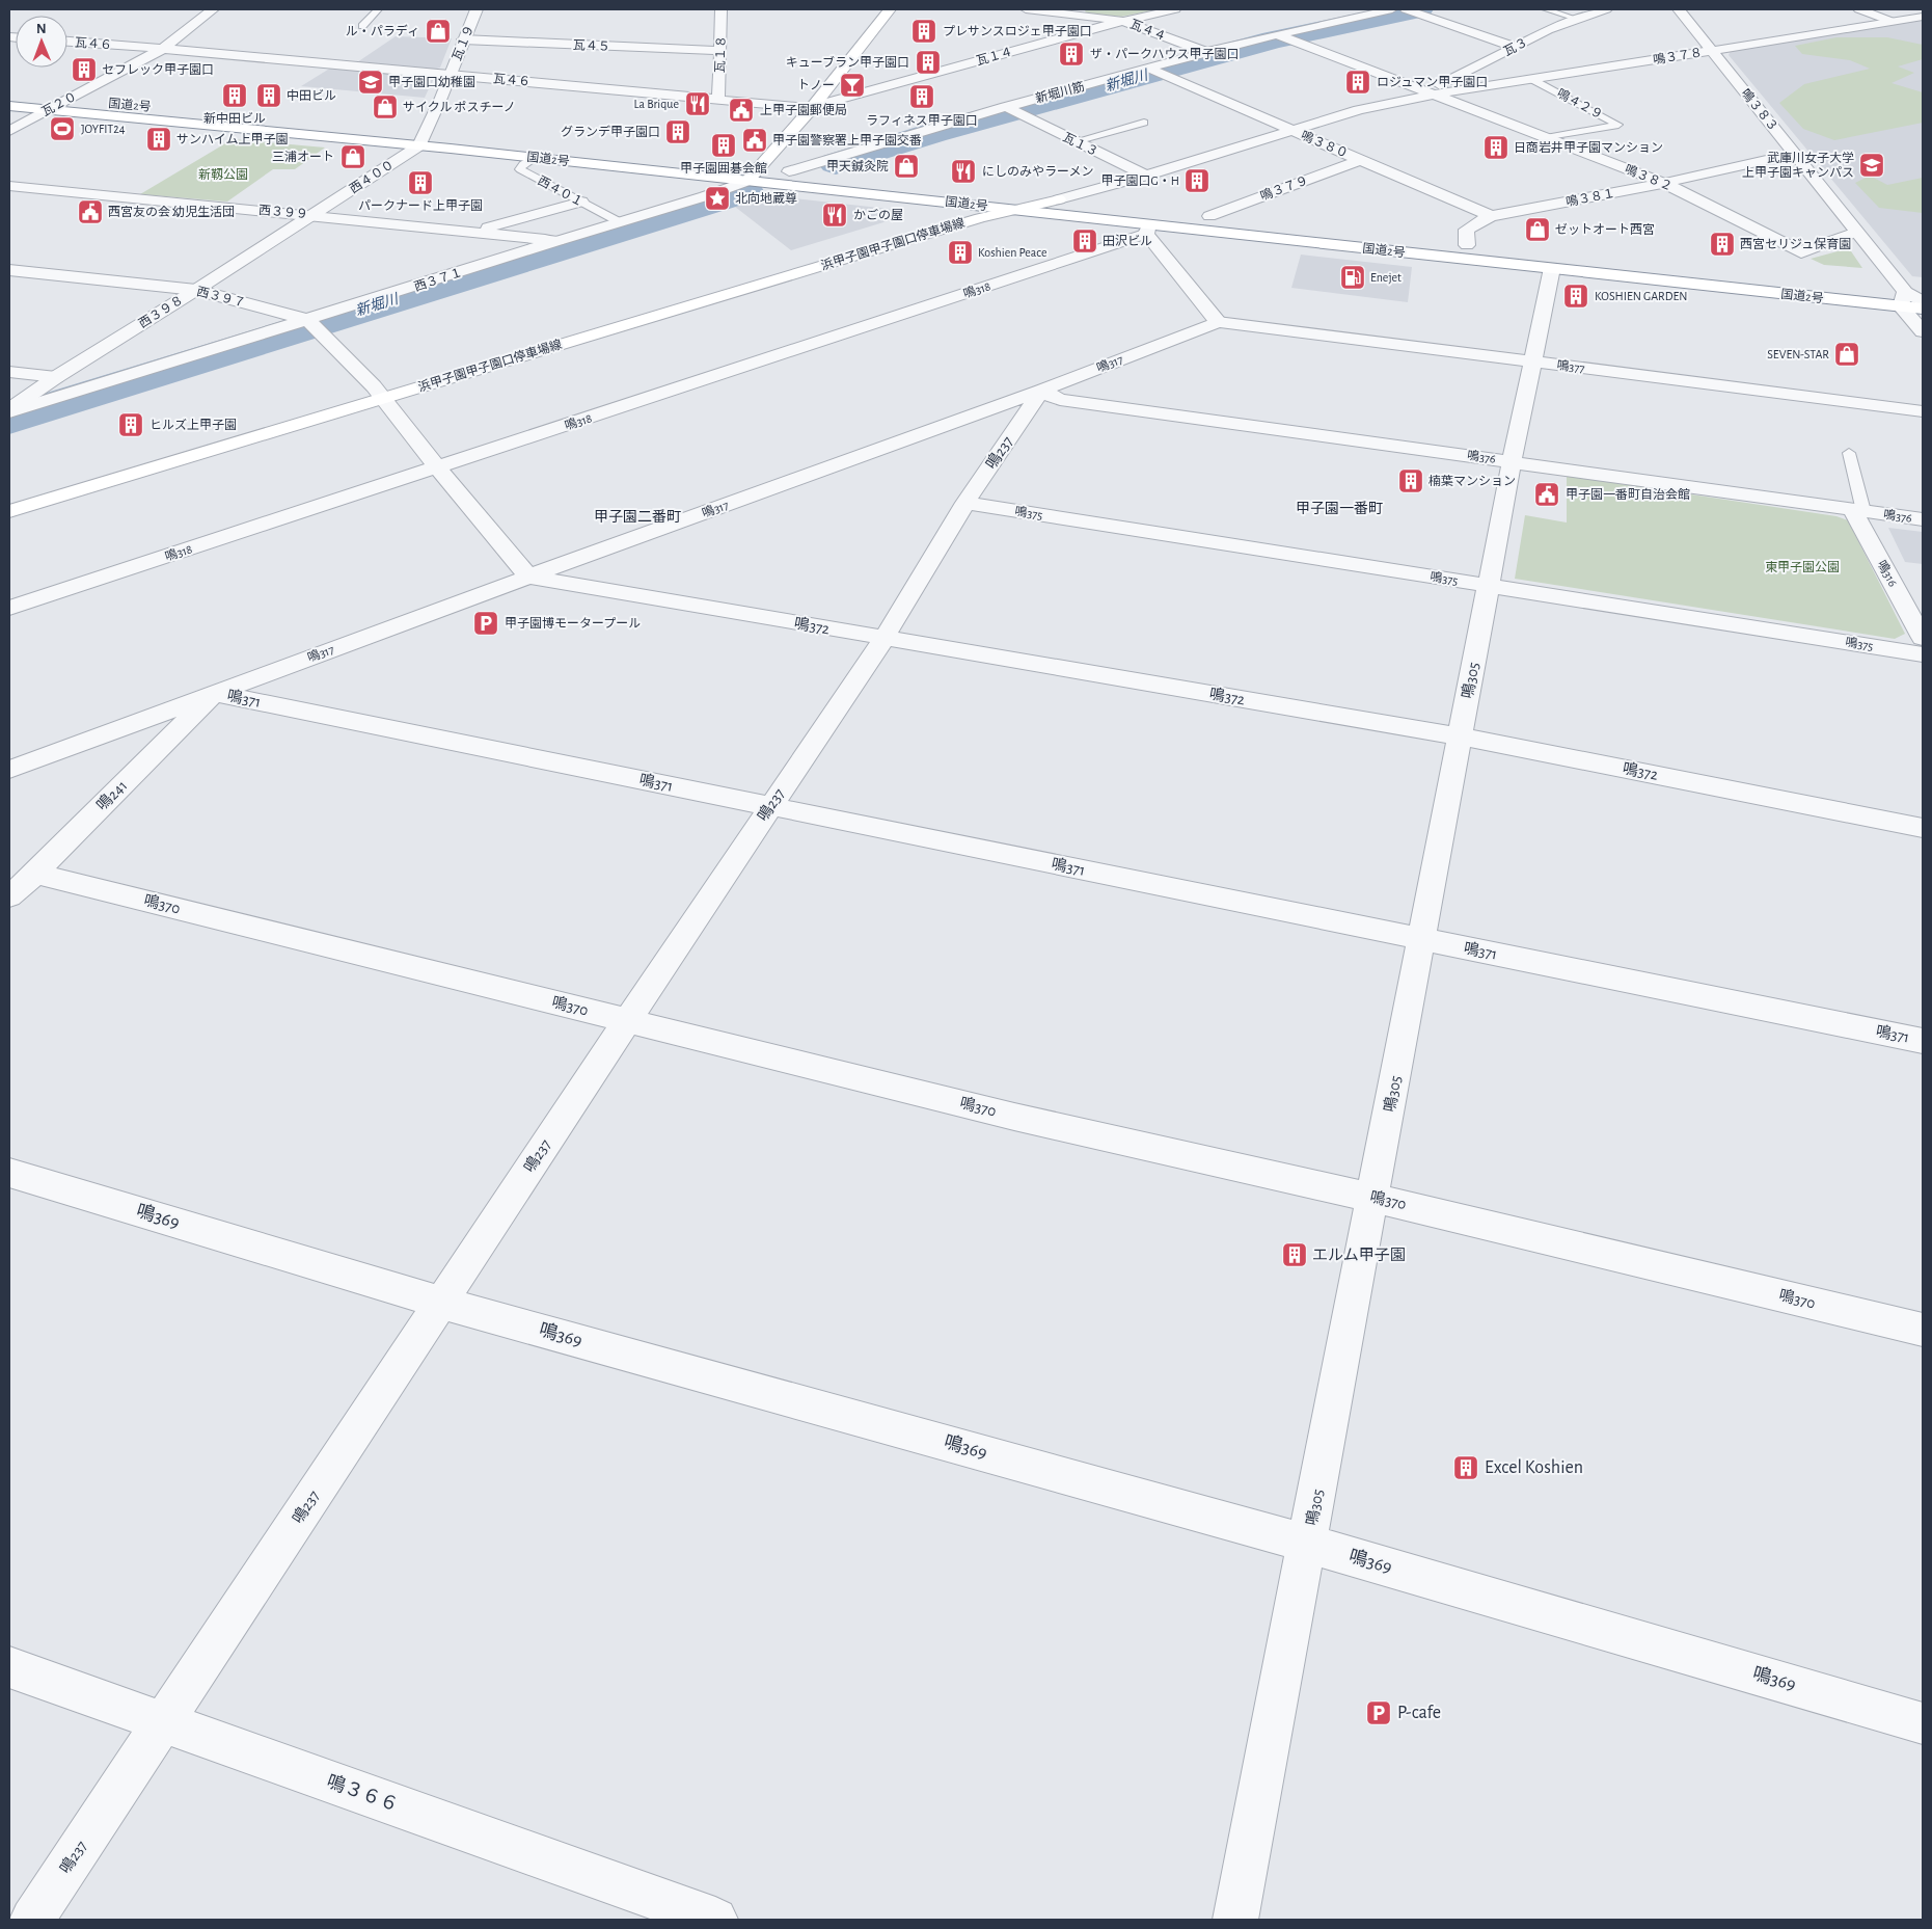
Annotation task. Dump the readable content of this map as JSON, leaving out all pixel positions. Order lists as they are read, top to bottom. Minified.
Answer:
{"streets":{"main road":["国道2号","浜甲子園甲子園口停車場線"],"street":["瓦４４","瓦１９","瓦４６","瓦４５","瓦３","瓦１８","瓦１４","鳴３７８","新堀川筋","瓦２０","鳴３８３","瓦１３","鳴３８０","西４００","鳴３８２","鳴３７９","鳴３８１","西３９９","西３７１","鳴318","西３９７","西３９８","鳴317","鳴377","鳴237","鳴376","鳴375","鳴316","鳴372","鳴305","鳴371","鳴241","鳴370","鳴369","鳴３６６"],"lane":["鳴４２９","西４０１"]},"crossings":[["瓦４４","瓦１４"],["瓦４４","新堀川筋"],["瓦１９","瓦４６"],["瓦１９","瓦４５"],["瓦１９","国道2号"],["瓦１９","西４００"],["瓦４６","瓦１８"],["瓦４６","瓦１４"],["瓦４６","瓦２０"],["瓦４５","瓦１８"],["瓦３","鳴３７８"],["瓦３","鳴３８２"],["鳴３７８","鳴４２９"],["鳴３７８","国道2号"],["鳴３７８","鳴３８３"],["鳴３７８","瓦１３"],["鳴３７８","鳴３８０"],["鳴３７８","鳴３８２"],["鳴３７８","浜甲子園甲子園口停車場線"],["新堀川筋","瓦１３"],["新堀川筋","鳴３８０"],["新堀川筋","鳴３８２"],["瓦２０","国道2号"],["鳴４２９","鳴３８２"],["国道2号","鳴３８３"],["国道2号","西４００"],["国道2号","鳴３７９"],["国道2号","西４０１"],["国道2号","鳴３８１"],["国道2号","浜甲子園甲子園口停車場線"],["国道2号","西３７１"],["国道2号","鳴318"],["国道2号","鳴305"],["鳴３８３","鳴３８２"],["鳴３８３","鳴３８１"],["鳴３８０","鳴３７９"],["鳴３８０","鳴３８１"],["西４００","西３９９"],["西４００","西３９８"],["鳴３８２","鳴３８１"],["西４０１","西３７１"],["西３９９","西３７１"],["西３９９","西３９８"],["西３７１","西３９７"],["西３７１","西３９８"],["西３９７","西３９８"],["鳴317","鳴377"],["鳴317","鳴237"],["鳴317","鳴376"],["鳴317","鳴372"],["鳴317","鳴371"],["鳴317","鳴241"],["鳴377","鳴305"],["鳴237","鳴376"],["鳴237","鳴375"],["鳴237","鳴372"],["鳴237","鳴371"],["鳴237","鳴370"],["鳴237","鳴369"],["鳴237","鳴３６６"],["鳴376","鳴316"],["鳴376","鳴305"],["鳴375","鳴305"],["鳴372","鳴305"],["鳴305","鳴371"],["鳴305","鳴370"],["鳴305","鳴369"],["鳴371","鳴241"],["鳴241","鳴370"]],"districts":["甲子園一番町","甲子園二番町"],"water":["新堀川"],"parks":["新靱公園","東甲子園公園"],"places":{"shop":["ル・パラディ","サイクル ポスチーノ","三浦オート","甲天鍼灸院","ゼットオート西宮","SEVEN-STAR"],"building":["プレサンスロジェ甲子園口","ザ・パークハウス甲子園口","キューブラン甲子園口","セフレック甲子園口","ロジュマン甲子園口","新中田ビル","中田ビル","ラフィネス甲子園口","グランデ甲子園口","サンハイム上甲子園","甲子園囲碁会館","日商岩井甲子園マンション","甲子園口G・H","パークナード上甲子園","田沢ビル","西宮セリジュ保育園","Koshien Peace","KOSHIEN GARDEN","ヒルズ上甲子園","楠葉マンション","エルム甲子園","Excel Koshien"],"school or university":["甲子園口幼稚園","武庫川女子大学 上甲子園キャンパス"],"bar":["トノー"],"restaurant":["La Brique","にしのみやラーメン","かごの屋"],"public building":["上甲子園郵便局","甲子園警察署上甲子園交番","西宮友の会 幼児生活団","甲子園一番町自治会館"],"sports":["JOYFIT24"],"place":["北向地蔵尊"],"fuel station":["Enejet"],"parking":["甲子園博モータープール","P-cafe"]},"north":"top"}
